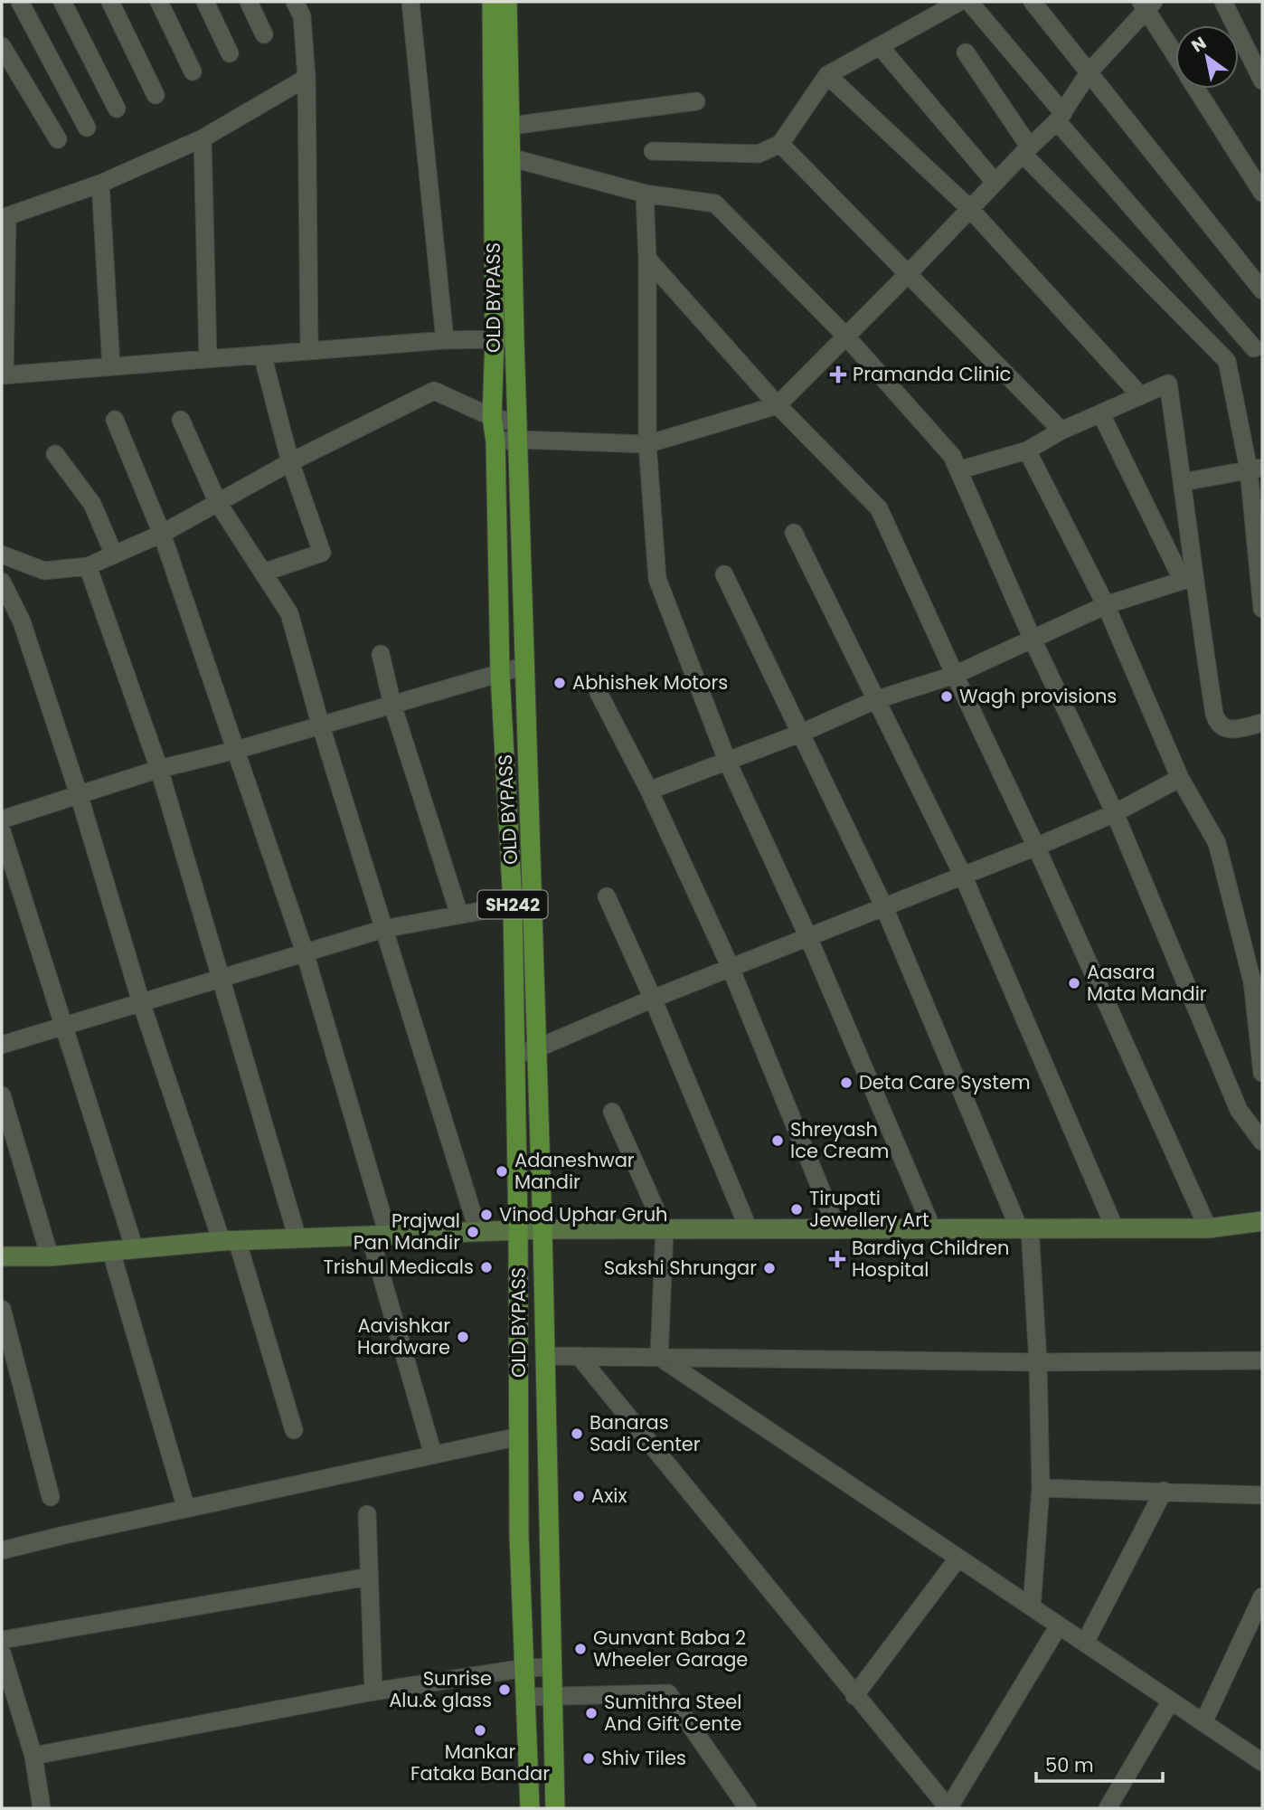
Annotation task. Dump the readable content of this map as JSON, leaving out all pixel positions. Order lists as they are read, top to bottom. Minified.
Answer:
{"streets":{"main road":["OLD BYPASS","SH242"]},"places":{"health":["Pramanda Clinic","Bardiya Children Hospital"],"other":["Abhishek Motors","Wagh provisions","Aasara Mata Mandir","Deta Care System","Shreyash Ice Cream","Adaneshwar Mandir","Tirupati Jewellery Art","Vinod Uphar Gruh","Prajwal Pan Mandir","Trishul Medicals","Sakshi Shrungar","Aavishkar Hardware","Banaras Sadi Center","Axix","Gunvant Baba 2 Wheeler Garage","Sunrise Alu.& glass","Sumithra Steel And Gift Cente","Mankar Fataka Bandar","Shiv Tiles"]},"scale_bar":"50 m","north":"top left"}
